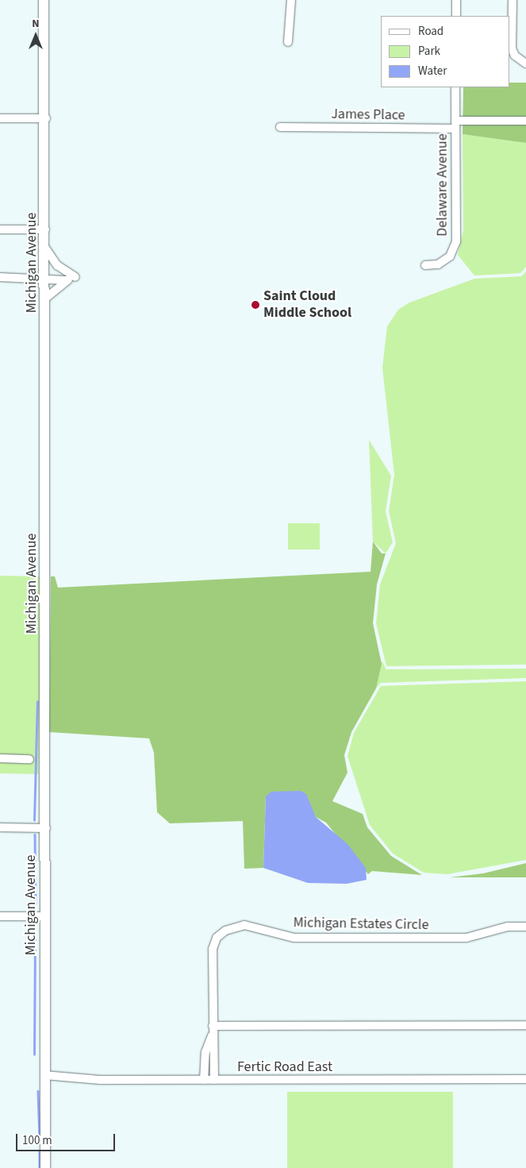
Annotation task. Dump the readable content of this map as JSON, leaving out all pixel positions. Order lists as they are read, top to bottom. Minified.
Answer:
{"streets":{"street":["James Place","Delaware Avenue","Michigan Avenue","Michigan Estates Circle","Fertic Road East"]},"crossings":[["James Place","Delaware Avenue"],["Michigan Avenue","Fertic Road East"],["Michigan Estates Circle","Fertic Road East"]],"places":["Saint Cloud Middle School"],"legend":["Road","Park","Water"],"scale_bar":"100 m","north":"top"}
